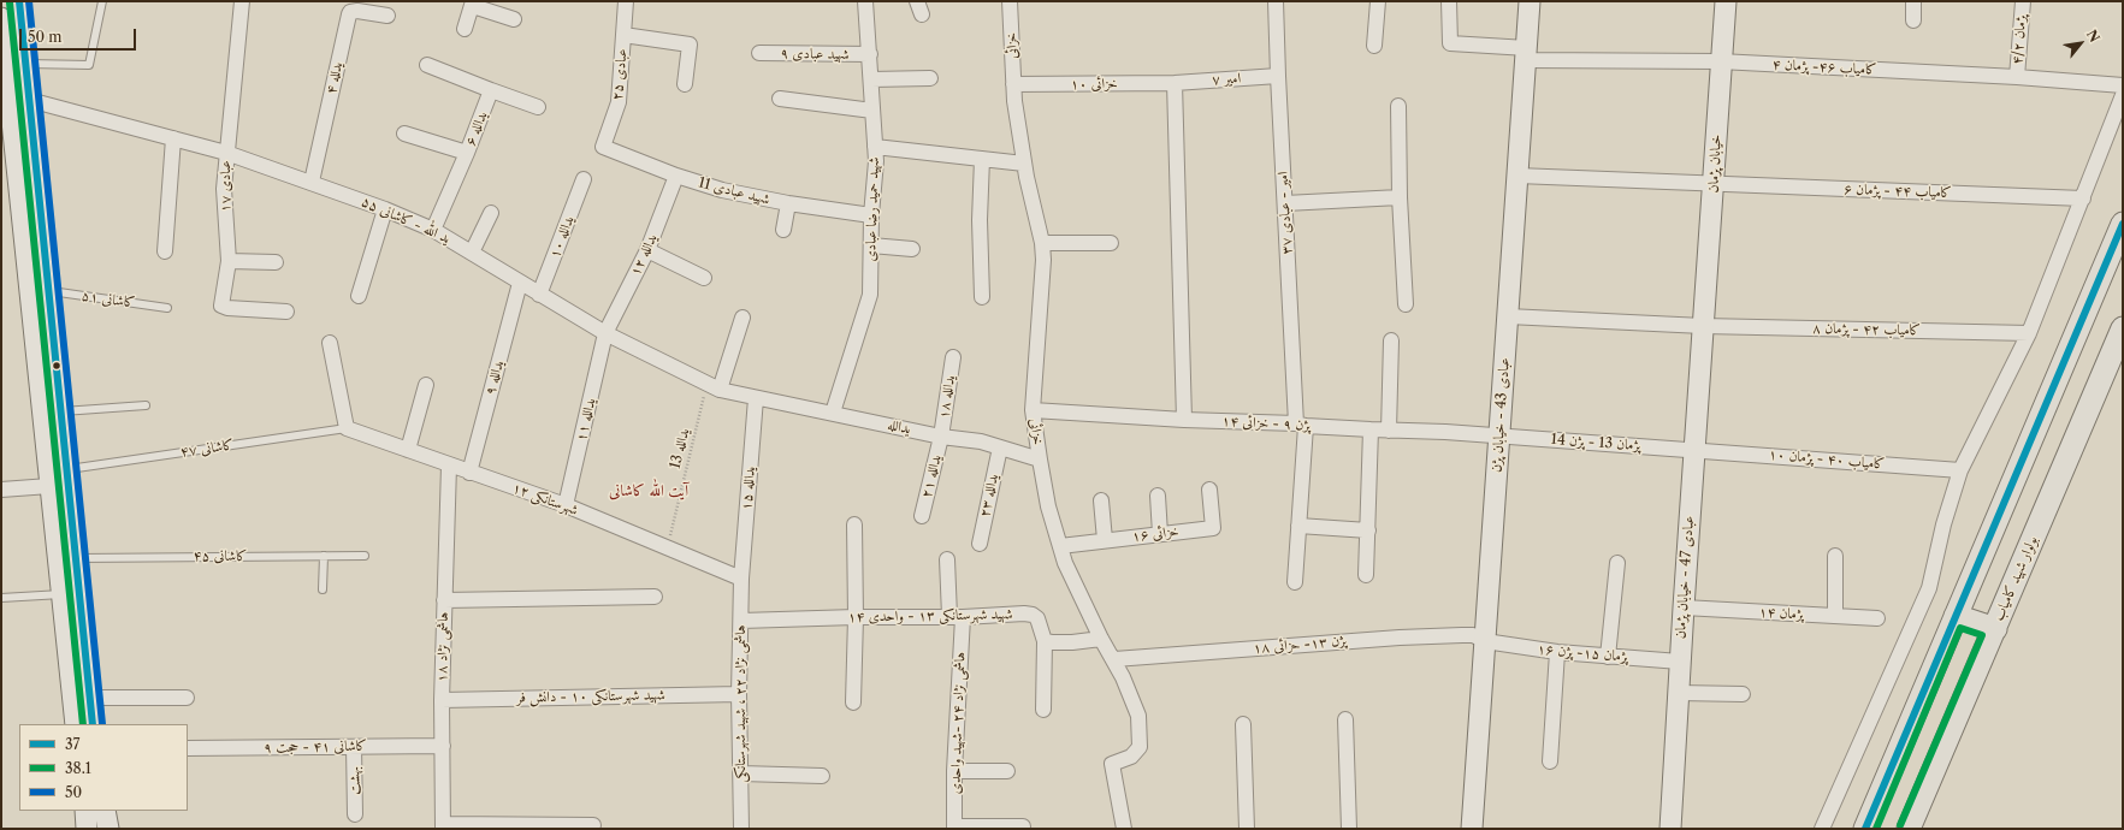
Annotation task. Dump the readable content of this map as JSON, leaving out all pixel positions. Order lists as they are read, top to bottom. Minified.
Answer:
{"streets":{"main road":["بولوار شهید کامیاب"],"street":["پژمان ۴/۲","خزائی","شهید عبادی ۹","کامیاب ۴۶- پژمان ۴","عبادی ۲۵","یدلله ۴","امیر ۷","خزائی ۱۰","یدالله ۶","خیابان پژمان","عبادی ۱۷","شهید عبادی 11","کامیاب ۴۴ - پژمان ۶","شهید حمید رضا عبادی","امیر - عبادی ۳۷","ید الله - کاشانی ۵۵","یدالله ۱۰","یدالله ۱۲","کامیاب ۴۲ - پژمان ۸","یدالله ۹","یدالله ۱۸","عبادی 43 - خیابان پژن","یدالله ۱۱","پژن ۹ - خزائی ۱۴","یدالله","پژمان 13 - پژن 14","کامیاب ۴۰ - پژمان ۱۰","یدالله ۲۱","یدالله ۱۵","یدالله ۲۳","شهرستانکی ۱۲","خزائی ۱۶","عبادی 47 - خیابان پژمان","پژمان ۱۴","شهید شهرستانکی ۱۳ - واحدی ۱۴","پژن ۱۳- حزائی ۱۸","هاشمی نژاد ۱۸","پژمان ۱۵- پژن ۱۶","شهید شهرستانکی ۱۰ - دانش فر","هاشمی نژاد ۲۲ ، شهید شهرستانکی","هاشمی نژاد ۲۴ -شهید واحدی","کاشانی ۴۱ - حجت ۹","بهشت"],"lane":["کاشانی ۵۱","کاشانی ۴۷","کاشانی ۴۵"],"path":["یدالله 13"]},"crossings":[["پژمان ۴/۲","کامیاب ۴۶- پژمان ۴"],["خزائی","خزائی ۱۰"],["خزائی","پژن ۹ - خزائی ۱۴"],["خزائی","یدالله"],["خزائی","خزائی ۱۶"],["خزائی","پژن ۱۳- حزائی ۱۸"],["شهید عبادی ۹","شهید حمید رضا عبادی"],["کامیاب ۴۶- پژمان ۴","خیابان پژمان"],["کامیاب ۴۶- پژمان ۴","عبادی 43 - خیابان پژن"],["عبادی ۲۵","شهید عبادی 11"],["یدلله ۴","ید الله - کاشانی ۵۵"],["امیر ۷","خزائی ۱۰"],["امیر ۷","امیر - عبادی ۳۷"],["یدالله ۶","ید الله - کاشانی ۵۵"],["خیابان پژمان","کامیاب ۴۴ - پژمان ۶"],["خیابان پژمان","کامیاب ۴۲ - پژمان ۸"],["خیابان پژمان","عبادی 47 - خیابان پژمان"],["عبادی ۱۷","ید الله - کاشانی ۵۵"],["شهید عبادی 11","شهید حمید رضا عبادی"],["شهید عبادی 11","یدالله ۱۲"],["کامیاب ۴۴ - پژمان ۶","عبادی 43 - خیابان پژن"],["شهید حمید رضا عبادی","یدالله"],["امیر - عبادی ۳۷","پژن ۹ - خزائی ۱۴"],["ید الله - کاشانی ۵۵","یدالله ۱۰"],["ید الله - کاشانی ۵۵","یدالله ۱۲"],["ید الله - کاشانی ۵۵","یدالله ۹"],["ید الله - کاشانی ۵۵","یدالله ۱۱"],["ید الله - کاشانی ۵۵","یدالله"],["ید الله - کاشانی ۵۵","یدالله 13"],["ید الله - کاشانی ۵۵","یدالله ۱۵"],["یدالله ۱۲","یدالله ۱۱"],["کامیاب ۴۲ - پژمان ۸","عبادی 43 - خیابان پژن"],["کامیاب ۴۲ - پژمان ۸","عبادی 47 - خیابان پژمان"],["یدالله ۹","شهرستانکی ۱۲"],["یدالله ۱۸","یدالله"],["یدالله ۱۸","یدالله ۲۱"],["عبادی 43 - خیابان پژن","پژن ۹ - خزائی ۱۴"],["عبادی 43 - خیابان پژن","پژمان 13 - پژن 14"],["عبادی 43 - خیابان پژن","پژن ۱۳- حزائی ۱۸"],["عبادی 43 - خیابان پژن","پژمان ۱۵- پژن ۱۶"],["یدالله ۱۱","شهرستانکی ۱۲"],["پژن ۹ - خزائی ۱۴","پژمان 13 - پژن 14"],["یدالله","یدالله ۲۱"],["یدالله","یدالله ۱۵"],["یدالله","یدالله ۲۳"],["پژمان 13 - پژن 14","کامیاب ۴۰ - پژمان ۱۰"],["پژمان 13 - پژن 14","عبادی 47 - خیابان پژمان"],["کاشانی ۴۷","شهرستانکی ۱۲"],["یدالله 13","شهرستانکی ۱۲"],["کامیاب ۴۰ - پژمان ۱۰","عبادی 47 - خیابان پژمان"],["یدالله ۱۵","شهرستانکی ۱۲"],["یدالله ۱۵","هاشمی نژاد ۲۲ ، شهید شهرستانکی"],["شهرستانکی ۱۲","هاشمی نژاد ۱۸"],["شهرستانکی ۱۲","هاشمی نژاد ۲۲ ، شهید شهرستانکی"],["عبادی 47 - خیابان پژمان","پژمان ۱۴"],["عبادی 47 - خیابان پژمان","پژمان ۱۵- پژن ۱۶"],["شهید شهرستانکی ۱۳ - واحدی ۱۴","هاشمی نژاد ۲۲ ، شهید شهرستانکی"],["شهید شهرستانکی ۱۳ - واحدی ۱۴","هاشمی نژاد ۲۴ -شهید واحدی"],["پژن ۱۳- حزائی ۱۸","پژمان ۱۵- پژن ۱۶"],["هاشمی نژاد ۱۸","شهید شهرستانکی ۱۰ - دانش فر"],["هاشمی نژاد ۱۸","کاشانی ۴۱ - حجت ۹"],["شهید شهرستانکی ۱۰ - دانش فر","هاشمی نژاد ۲۲ ، شهید شهرستانکی"],["کاشانی ۴۱ - حجت ۹","بهشت"]],"districts":["آیت الله کاشانی"],"lines":["transit line 37","transit line 50","transit line 38.1"],"legend":["37","38.1","50"],"scale_bar":"50 m","north":"top right"}
